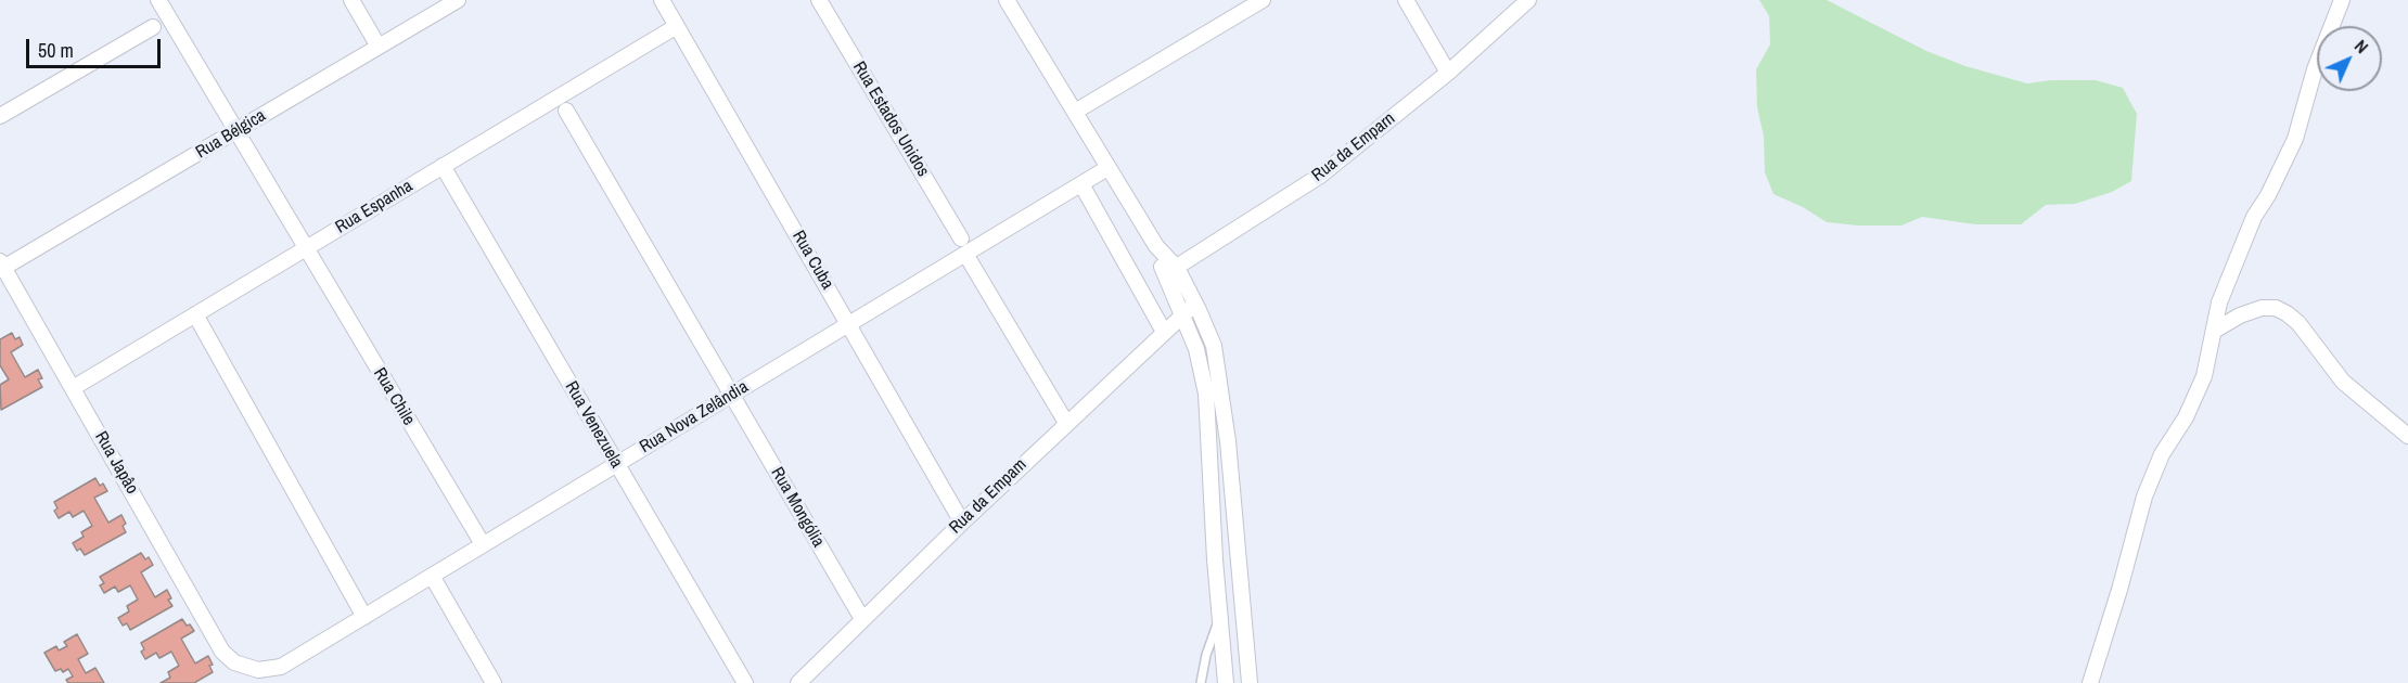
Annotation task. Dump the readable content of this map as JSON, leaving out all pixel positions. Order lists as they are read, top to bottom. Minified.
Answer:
{"streets":{"street":["Rua Estados Unidos","Rua Bélgica","Rua da Emparn","Rua Espanha","Rua Cuba","Rua Chile","Rua Nova Zelândia","Rua Venezuela","Rua Japâo","Rua da Empam","Rua Mongólia"]},"crossings":[["Rua Estados Unidos","Rua Nova Zelândia"],["Rua Estados Unidos","Rua da Empam"],["Rua Bélgica","Rua Chile"],["Rua Bélgica","Rua Japâo"],["Rua Espanha","Rua Cuba"],["Rua Espanha","Rua Chile"],["Rua Espanha","Rua Venezuela"],["Rua Espanha","Rua Japâo"],["Rua Cuba","Rua Nova Zelândia"],["Rua Cuba","Rua da Empam"],["Rua Chile","Rua Nova Zelândia"],["Rua Nova Zelândia","Rua Venezuela"],["Rua Nova Zelândia","Rua Japâo"],["Rua Nova Zelândia","Rua Mongólia"],["Rua da Empam","Rua Mongólia"]],"scale_bar":"50 m","north":"top right"}
